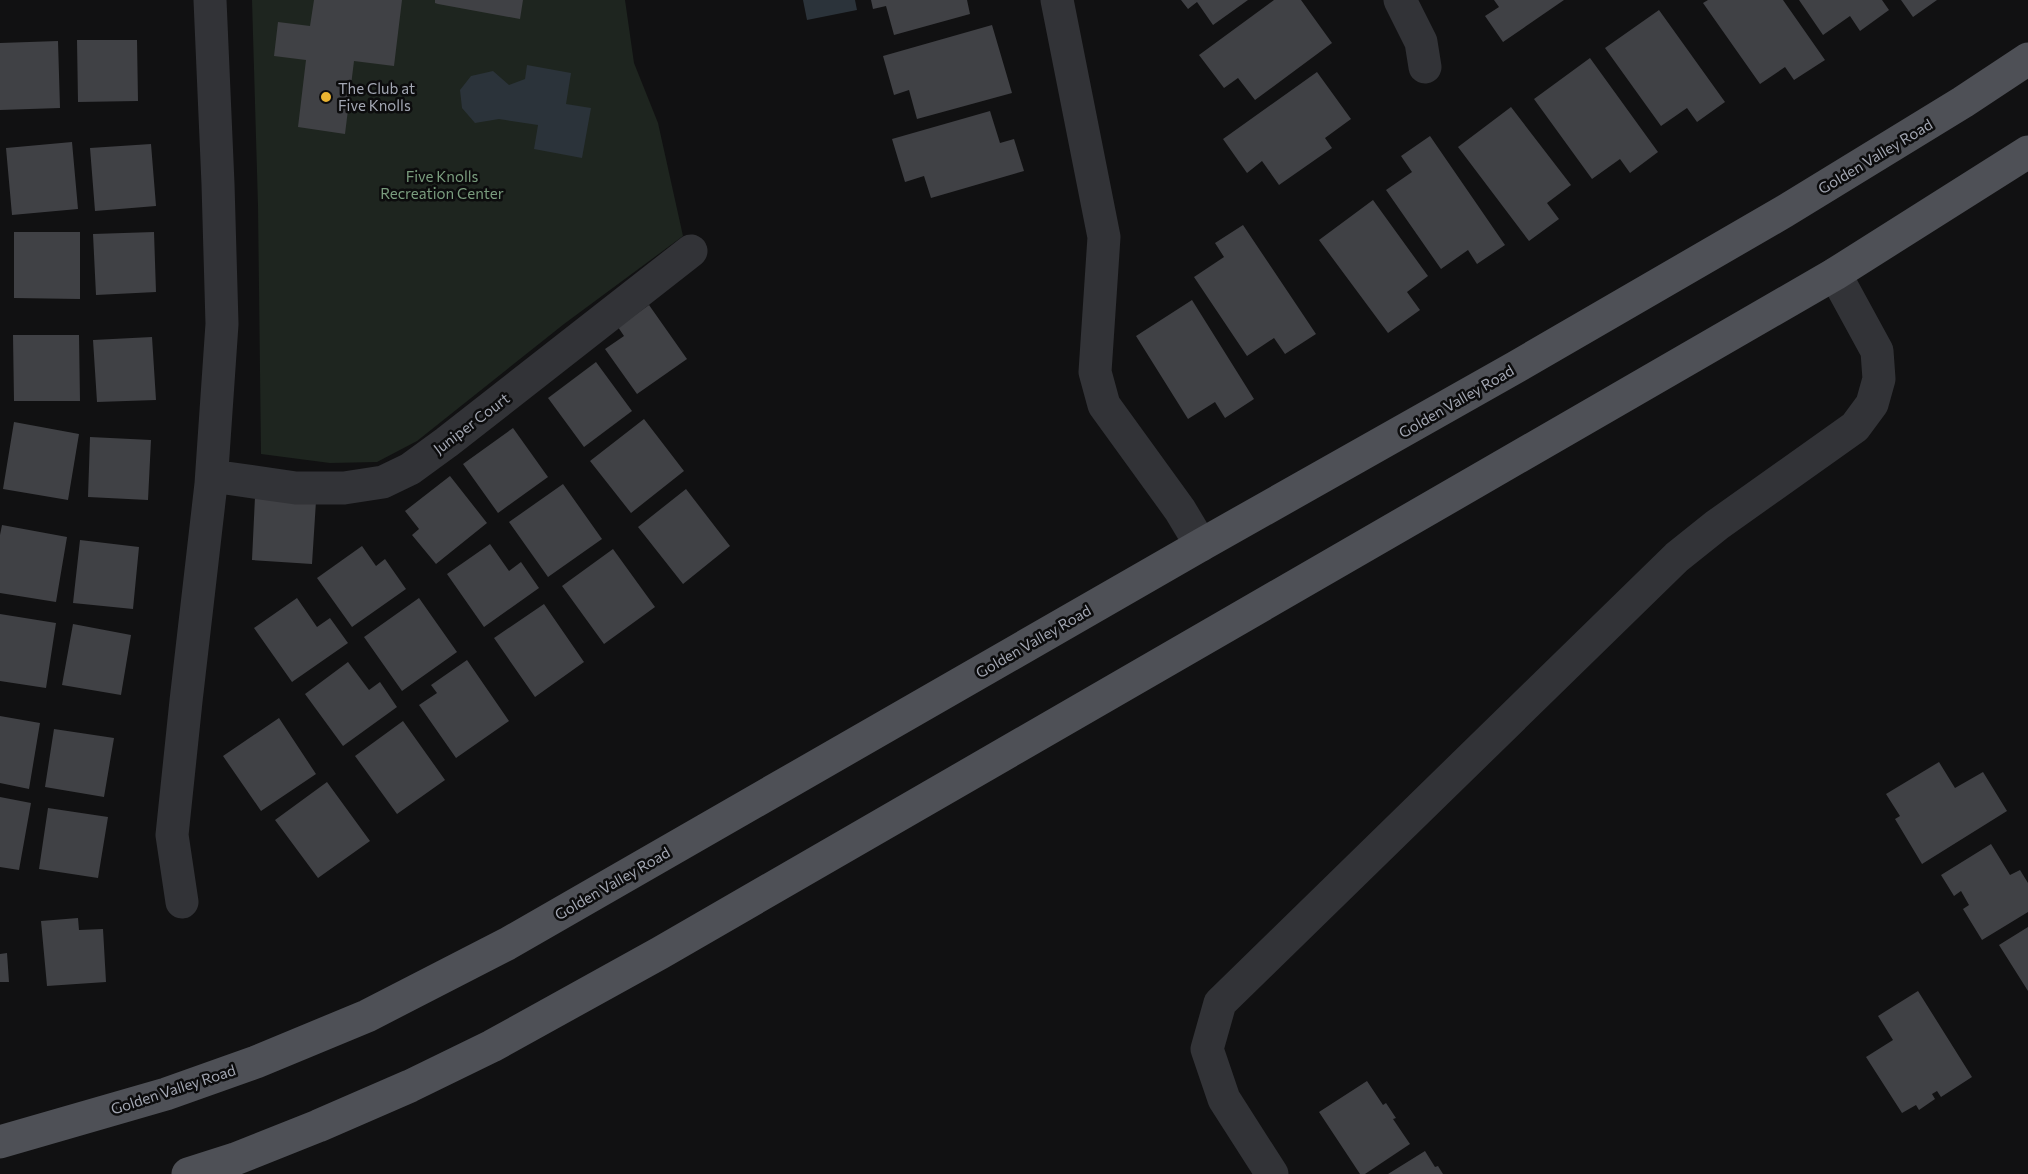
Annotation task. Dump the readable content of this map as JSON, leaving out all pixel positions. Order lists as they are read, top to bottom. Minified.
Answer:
{"streets":{"main road":["Golden Valley Road"],"street":["Juniper Court"]},"parks":["Five Knolls Recreation Center"],"places":["The Club at Five Knolls"]}
